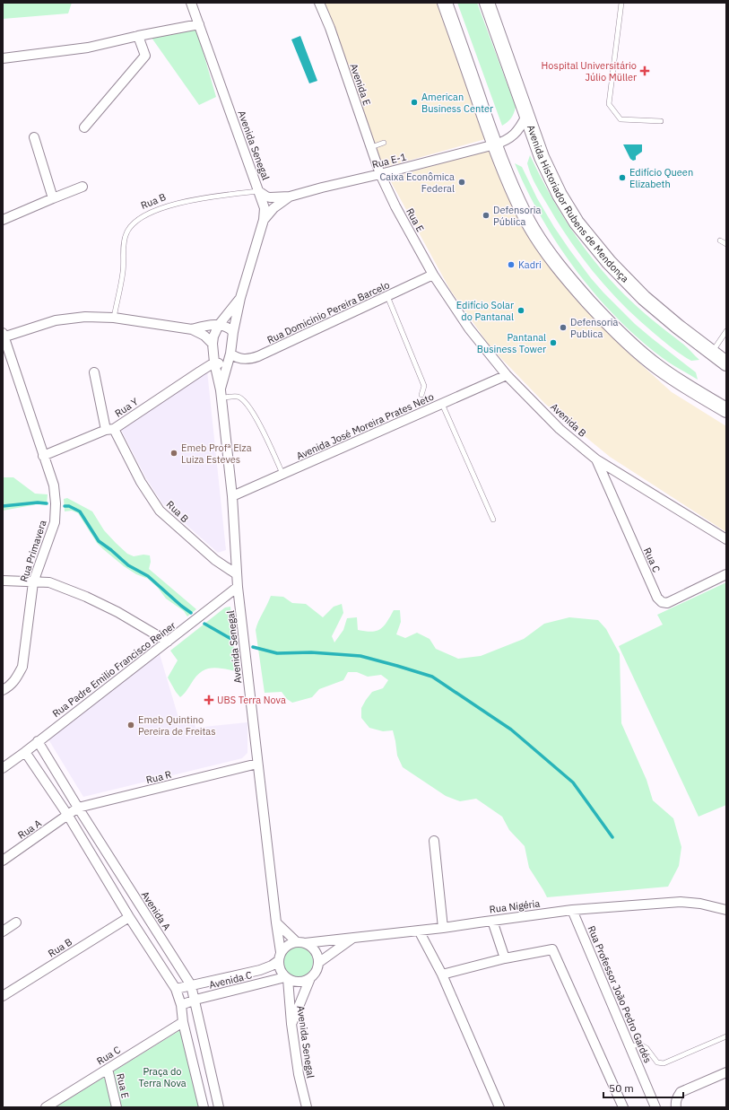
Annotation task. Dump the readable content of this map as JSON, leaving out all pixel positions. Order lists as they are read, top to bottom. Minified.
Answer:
{"streets":{"main road":["Avenida Historiador Rubens de Mendonça"],"street":["Avenida E","Avenida Senegal","Rua E-1","Rua B","Rua E","Rua Domicinio Pereira Barcelo","Rua Y","Avenida B","Avenida José Moreira Prates Neto","Rua Primavera","Rua C","Rua Padre Emilio Francisco Reiner","Rua R","Rua A","Rua Nigéria","Avenida A","Avenida C","Rua Professor João Pedro Gardés"]},"crossings":[["Avenida E","Rua E-1"],["Avenida E","Rua E"],["Avenida Senegal","Rua E-1"],["Avenida Senegal","Rua B"],["Avenida Senegal","Rua Domicinio Pereira Barcelo"],["Avenida Senegal","Rua Y"],["Avenida Senegal","Avenida José Moreira Prates Neto"],["Avenida Senegal","Rua Padre Emilio Francisco Reiner"],["Avenida Senegal","Rua R"],["Avenida Senegal","Rua Nigéria"],["Avenida Senegal","Avenida C"],["Rua E-1","Rua B"],["Rua E-1","Avenida Historiador Rubens de Mendonça"],["Rua E-1","Rua E"],["Rua B","Rua Y"],["Rua E","Rua Domicinio Pereira Barcelo"],["Rua E","Avenida B"],["Rua E","Rua C"],["Rua Domicinio Pereira Barcelo","Avenida B"],["Rua Y","Rua Primavera"],["Avenida B","Avenida José Moreira Prates Neto"],["Avenida B","Rua C"],["Rua Padre Emilio Francisco Reiner","Avenida A"],["Rua R","Rua A"],["Rua R","Avenida A"],["Rua Nigéria","Avenida C"],["Rua Nigéria","Rua Professor João Pedro Gardés"],["Avenida A","Avenida C"]],"parks":["Praça do Terra Nova"],"places":{"health":["Hospital Universitário Júlio Müller","UBS Terra Nova"],"other":["American Business Center","Edifício Queen Elizabeth","Caixa Econômica Federal","Defensoria Pública","Kadri","Edifício Solar do Pantanal","Defensoria Publica","Pantanal Business Tower","Emeb Profª Elza Luiza Esteves","Emeb Quintino Pereira de Freitas"]},"scale_bar":"50 m"}
